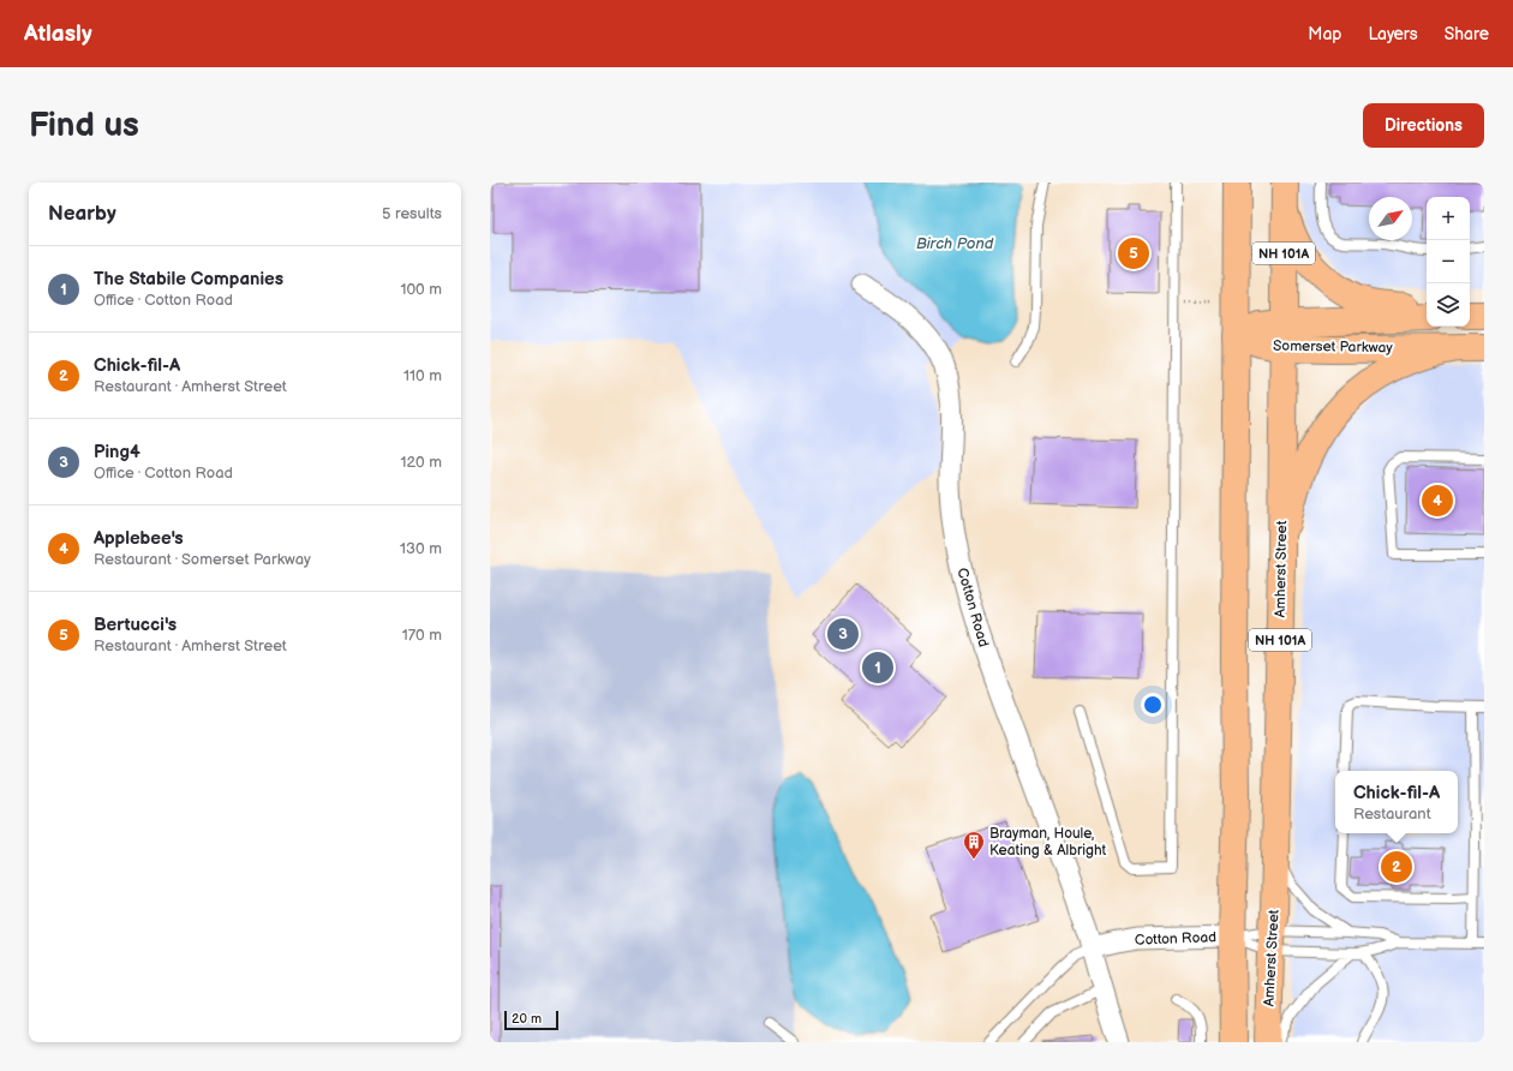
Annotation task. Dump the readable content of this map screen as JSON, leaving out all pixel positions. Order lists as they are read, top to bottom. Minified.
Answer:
{"streets":{"main road":["NH 101A","Somerset Parkway","Amherst Street"],"street":["Cotton Road"]},"crossings":[["NH 101A","Somerset Parkway"],["NH 101A","Cotton Road"],["Somerset Parkway","Amherst Street"]],"water":["Birch Pond"],"places":{"building":["Brayman, Houle, Keating & Albright"]},"scale_bar":"20 m","north":"top right","page":{"header":"Atlasly","nav":["Map","Layers","Share"],"buttons":"Directions","title":"Find us","heading":["Nearby","5 results"],"map_buttons":["+","−"],"pins":["5","4","3","1","2"],"list":[{"mark":"1","name":"The Stabile Companies","note":"Office · Cotton Road","value":"100 m"},{"mark":"2","name":"Chick-fil-A","note":"Restaurant · Amherst Street","value":"110 m"},{"mark":"3","name":"Ping4","note":"Office · Cotton Road","value":"120 m"},{"mark":"4","name":"Applebee's","note":"Restaurant · Somerset Parkway","value":"130 m"},{"mark":"5","name":"Bertucci's","note":"Restaurant · Amherst Street","value":"170 m"}],"popup":["Chick-fil-A","Restaurant"],"scale":"20 m"}}
